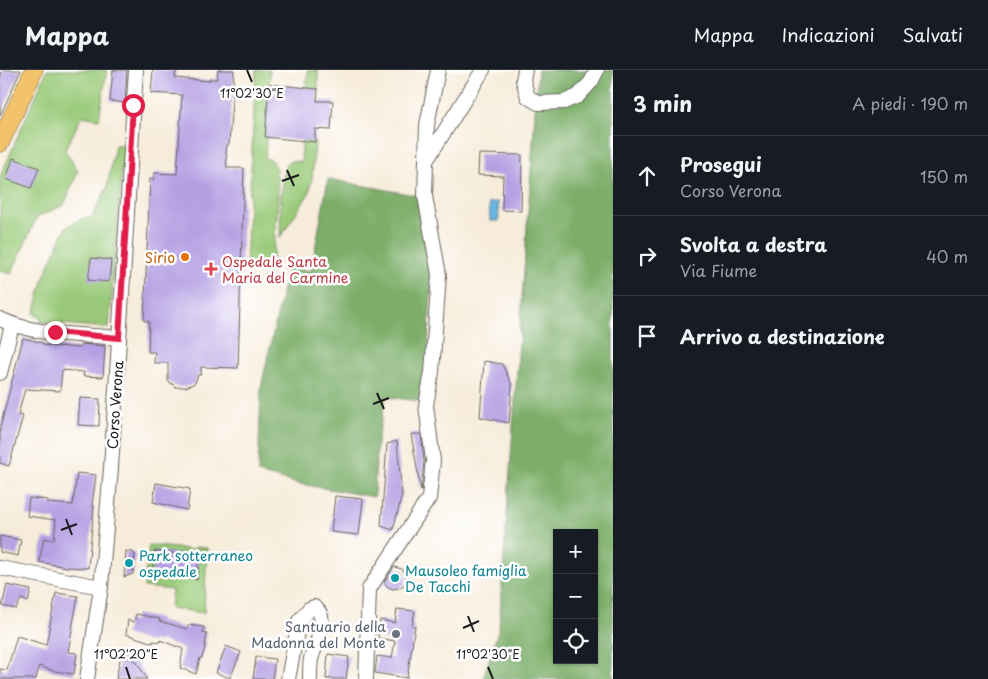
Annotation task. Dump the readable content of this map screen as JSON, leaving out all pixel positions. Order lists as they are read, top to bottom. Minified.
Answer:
{"streets":{"street":["Corso Verona"]},"places":{"other":["Sirio","Park sotterraneo ospedale","Mausoleo famiglia De Tacchi","Santuario della Madonna del Monte"],"health":["Ospedale Santa Maria del Carmine"]},"page":{"header":"Mappa","nav":["Mappa","Indicazioni","Salvati"],"heading":["3 min","A piedi · 190 m"],"list":[["Prosegui","Corso Verona","150 m"],["Svolta a destra","Via Fiume","40 m"],"Arrivo a destinazione"],"map_buttons":["+","−"]},"coordinates":["11°02'30\"E","11°02'20\"E"]}
